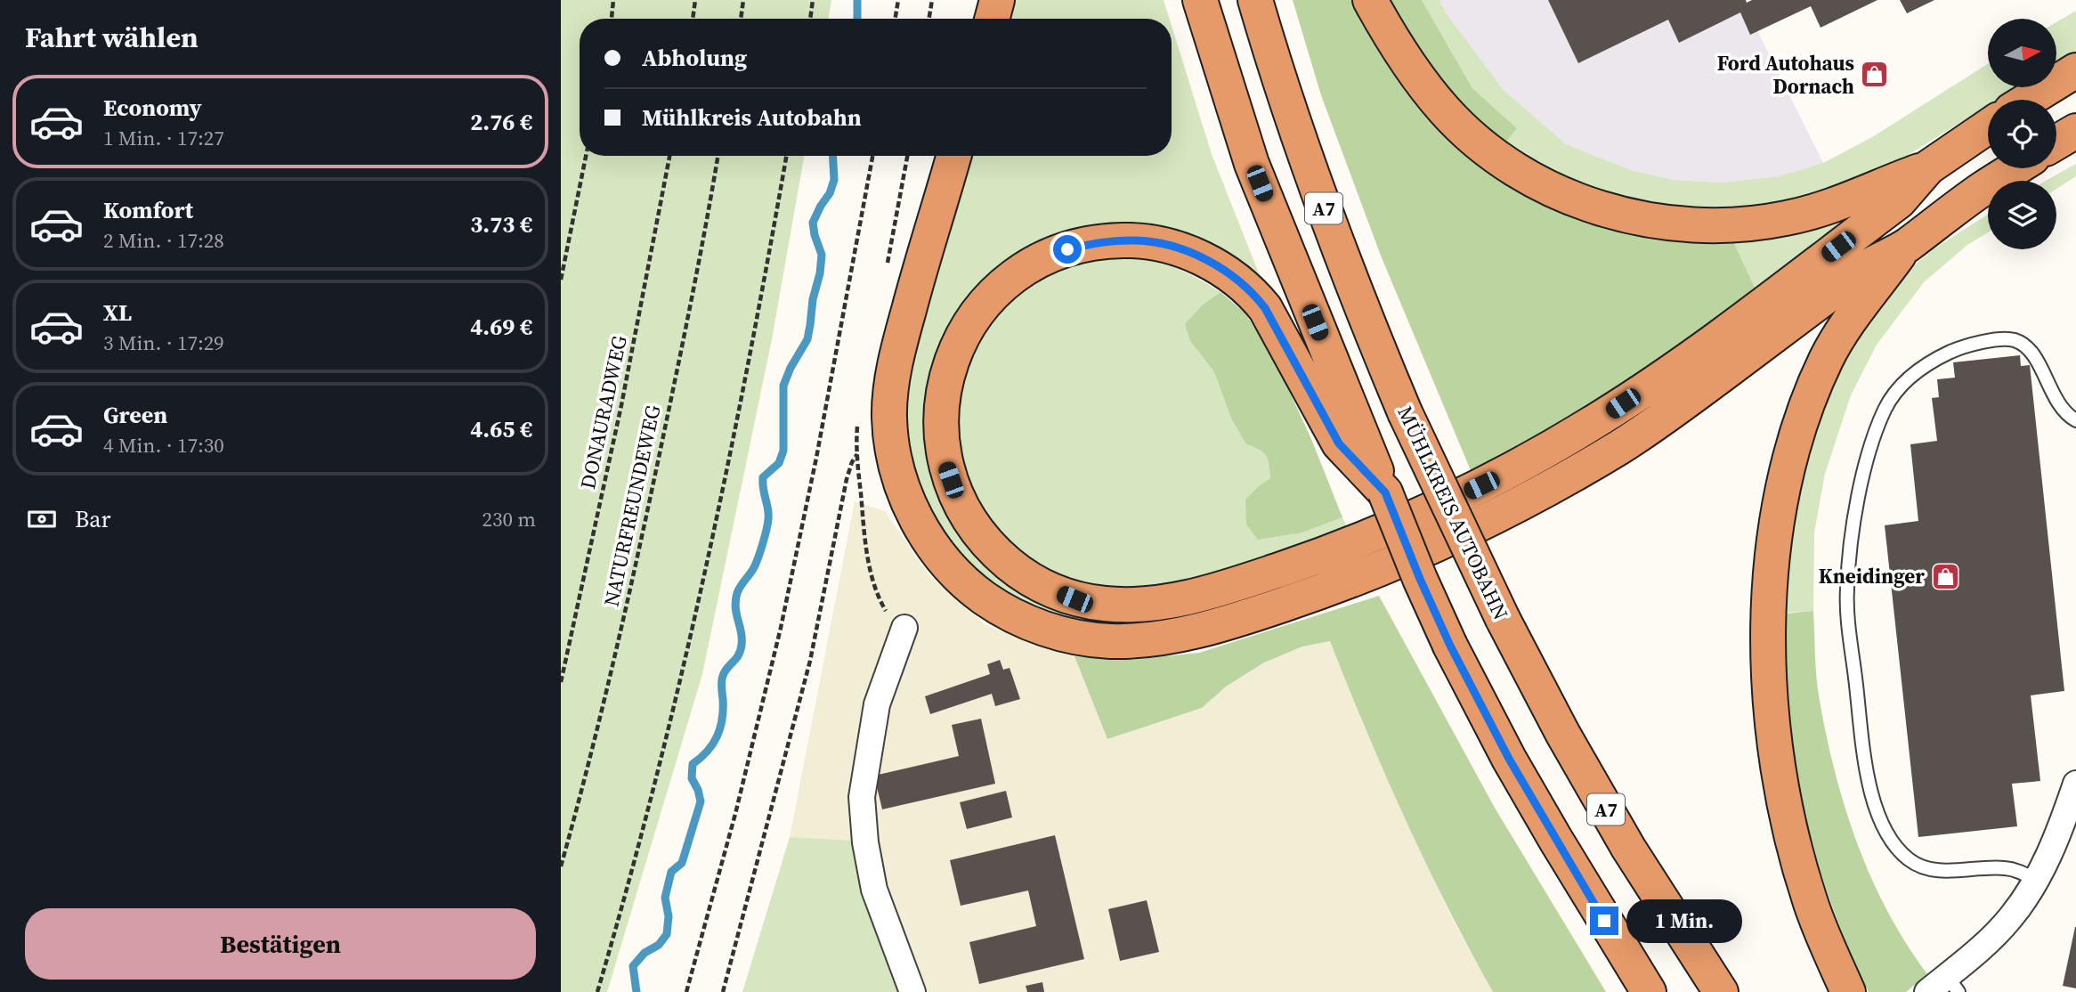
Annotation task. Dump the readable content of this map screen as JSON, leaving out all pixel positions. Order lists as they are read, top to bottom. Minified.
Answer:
{"streets":{"highway":["A7","MÜHLKREIS AUTOBAHN"],"path":["DONAURADWEG","NATURFREUNDEWEG"]},"places":{"shop":["Ford Autohaus Dornach","Kneidinger"]},"north":"right","page":{"heading":"Fahrt wählen","banner":["Abholung","Mühlkreis Autobahn"],"list":[{"name":"Economy","note":"1 Min. · 17:27","value":"2.76 €"},{"name":"Komfort","note":"2 Min. · 17:28","value":"3.73 €"},{"name":"XL","note":"3 Min. · 17:29","value":"4.69 €"},{"name":"Green","note":"4 Min. · 17:30","value":"4.65 €"}],"pay":["Bar","230 m"],"buttons":"Bestätigen","bubble":"1 Min."}}
